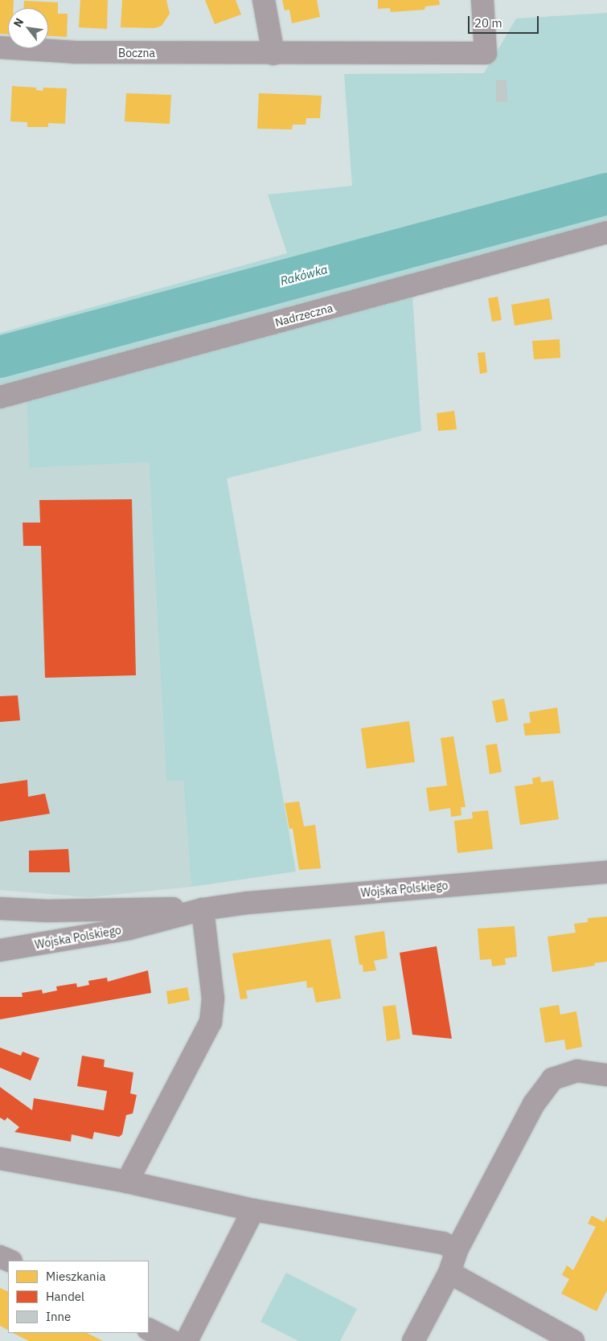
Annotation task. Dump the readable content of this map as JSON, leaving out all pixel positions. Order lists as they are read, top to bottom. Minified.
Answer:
{"streets":{"street":["Boczna","Nadrzeczna","Wojska Polskiego"]},"water":["Rakówka"],"legend":["Mieszkania","Handel","Inne"],"scale_bar":"20 m","north":"top left"}
